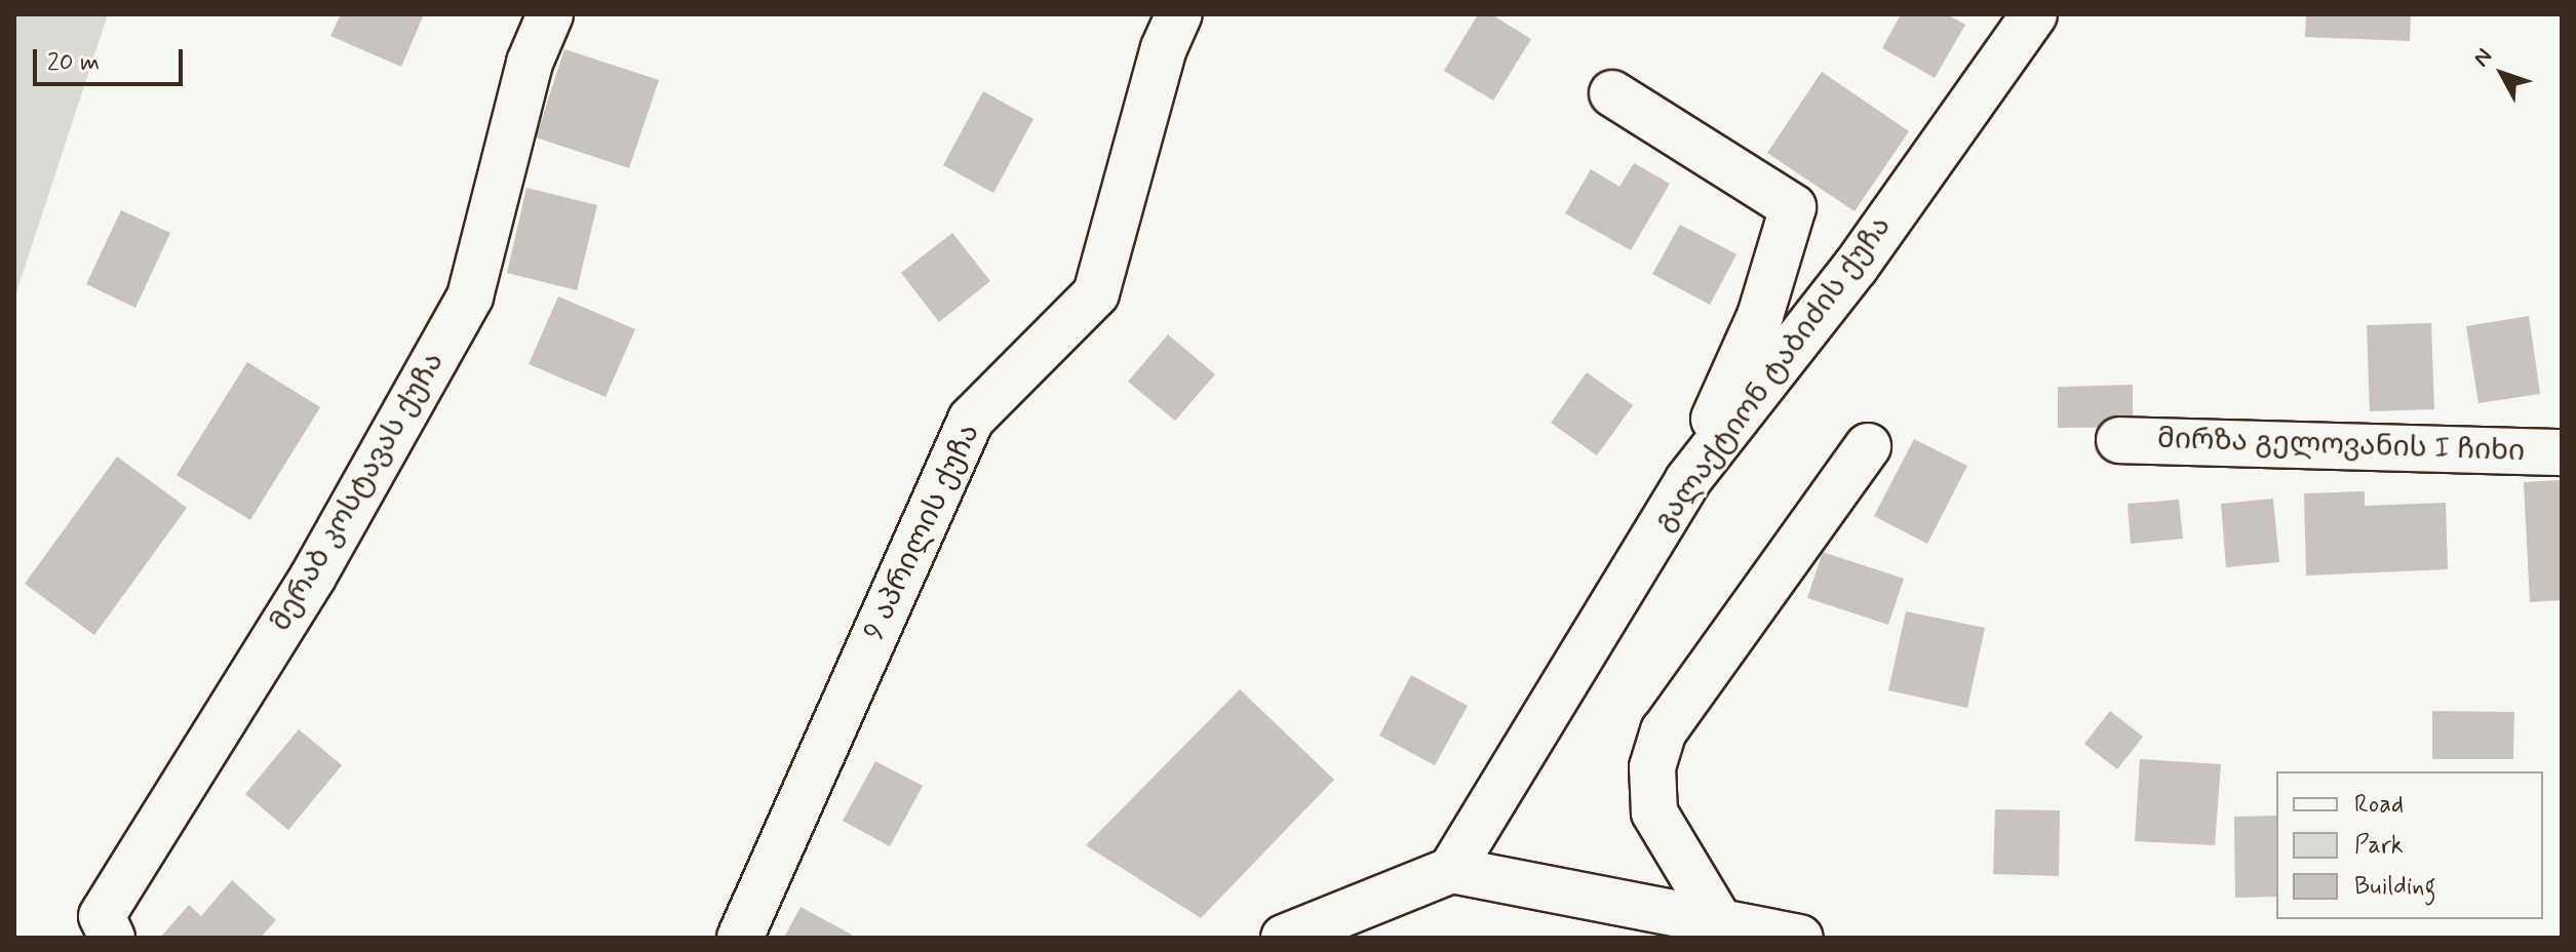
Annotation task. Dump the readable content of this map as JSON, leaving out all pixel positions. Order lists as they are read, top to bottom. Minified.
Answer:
{"streets":{"street":["გალაქტიონ ტაბიძის ქუჩა","მირზა გელოვანის I ჩიხი","მერაბ კოსტავას ქუჩა","9 აპრილის ქუჩა"]},"legend":["Road","Park","Building"],"scale_bar":"20 m","north":"top left"}
